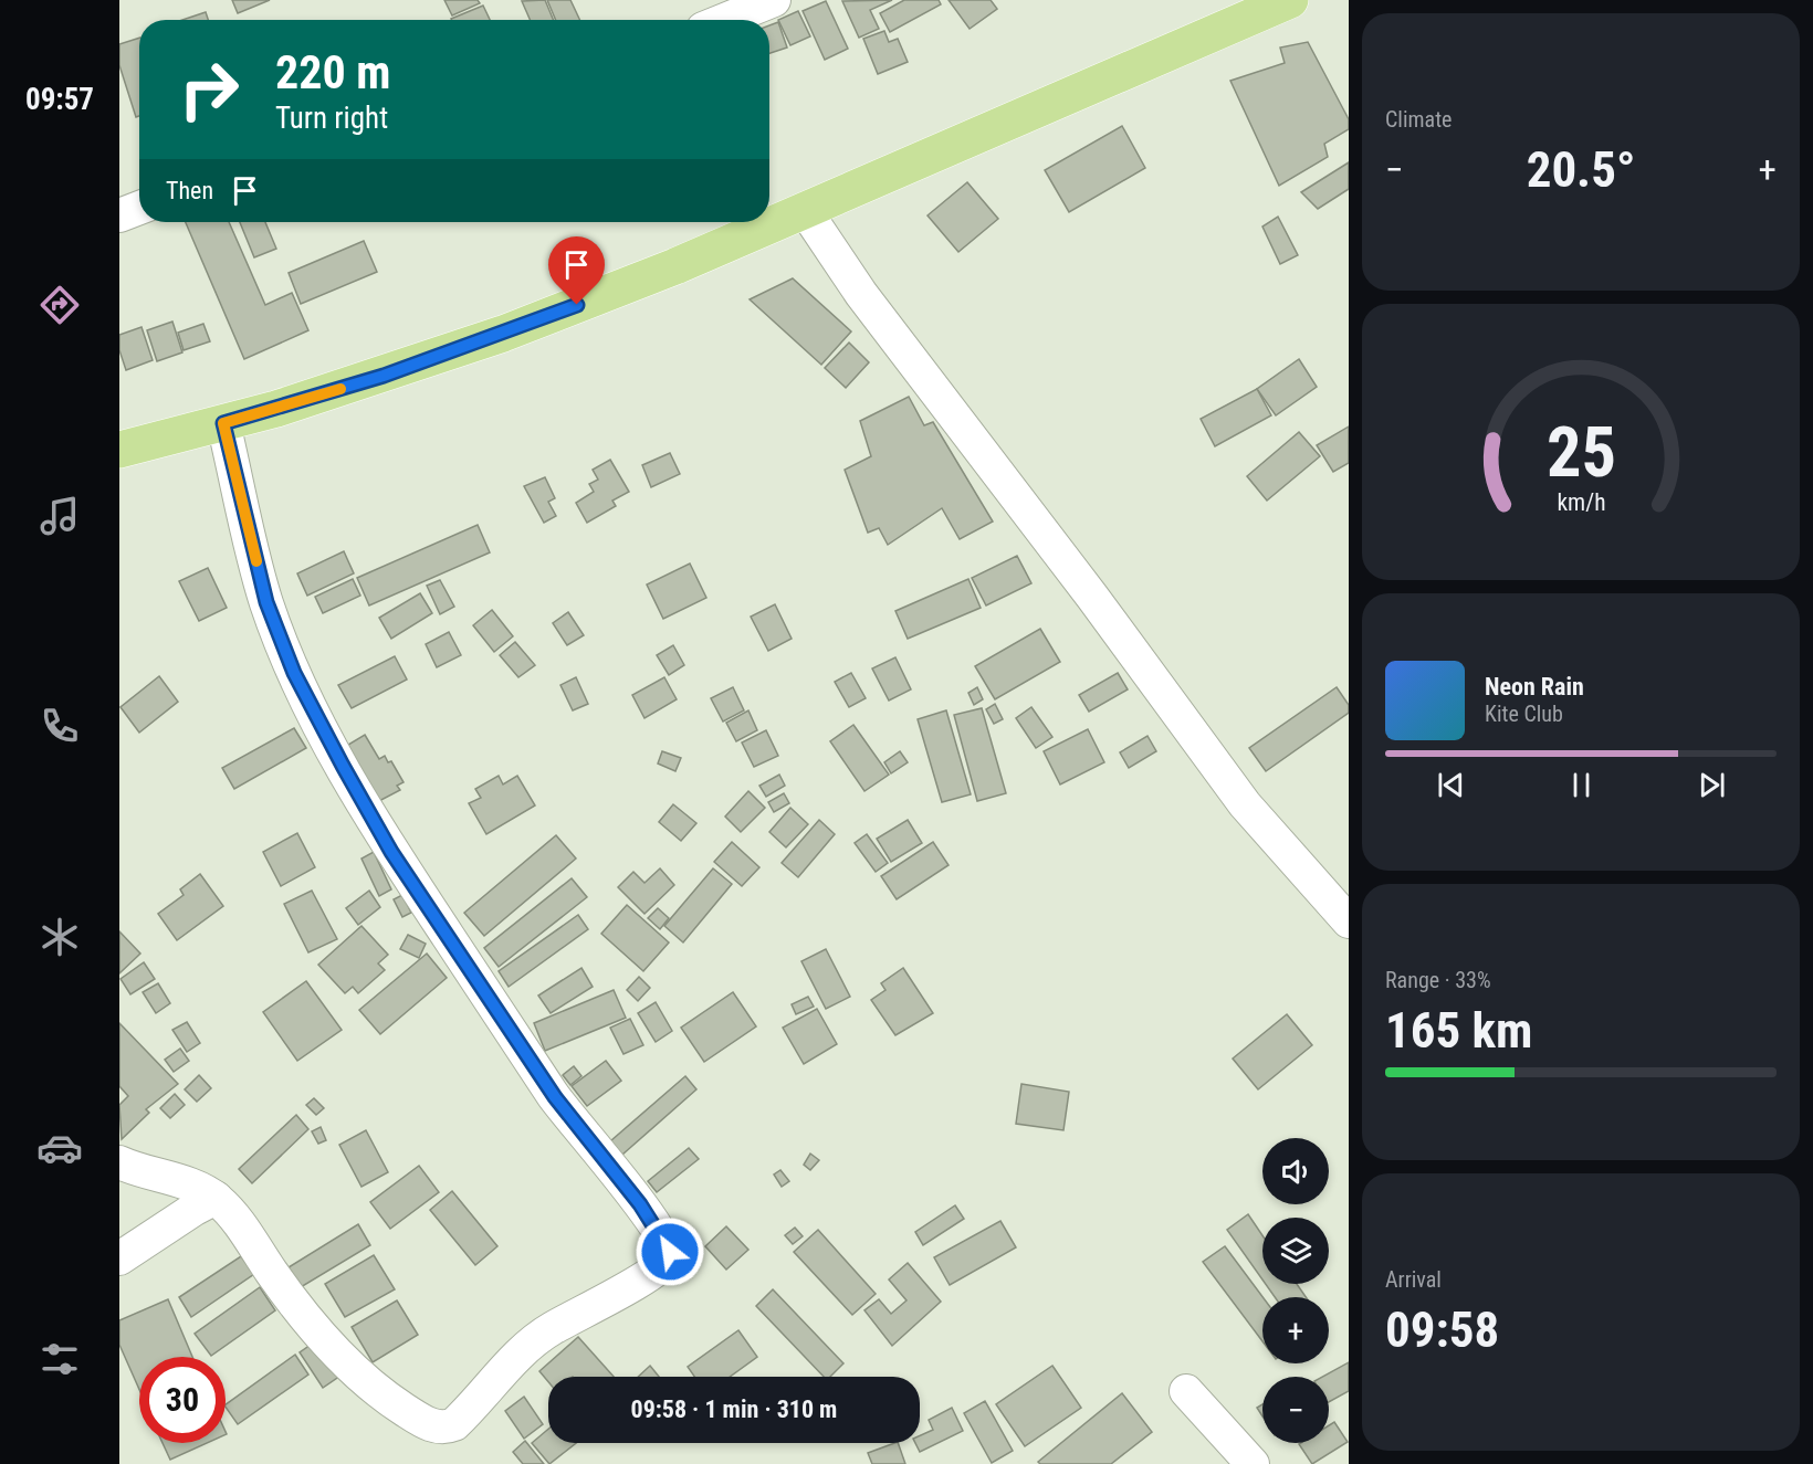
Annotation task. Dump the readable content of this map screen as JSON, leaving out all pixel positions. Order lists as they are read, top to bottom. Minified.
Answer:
{"page":{"tabs":"09:57","tile":["Climate",["Range · 33%","165 km"],["Arrival","09:58"]],"turn":["220 m","Turn right"],"heat":["−","20.5°","+"],"then":"Then","song":["Neon Rain","Kite Club"],"map_buttons":["+","−"],"limit":"30","trip":"09:58 · 1 min · 310 m","gauge":["25","km/h"]}}
